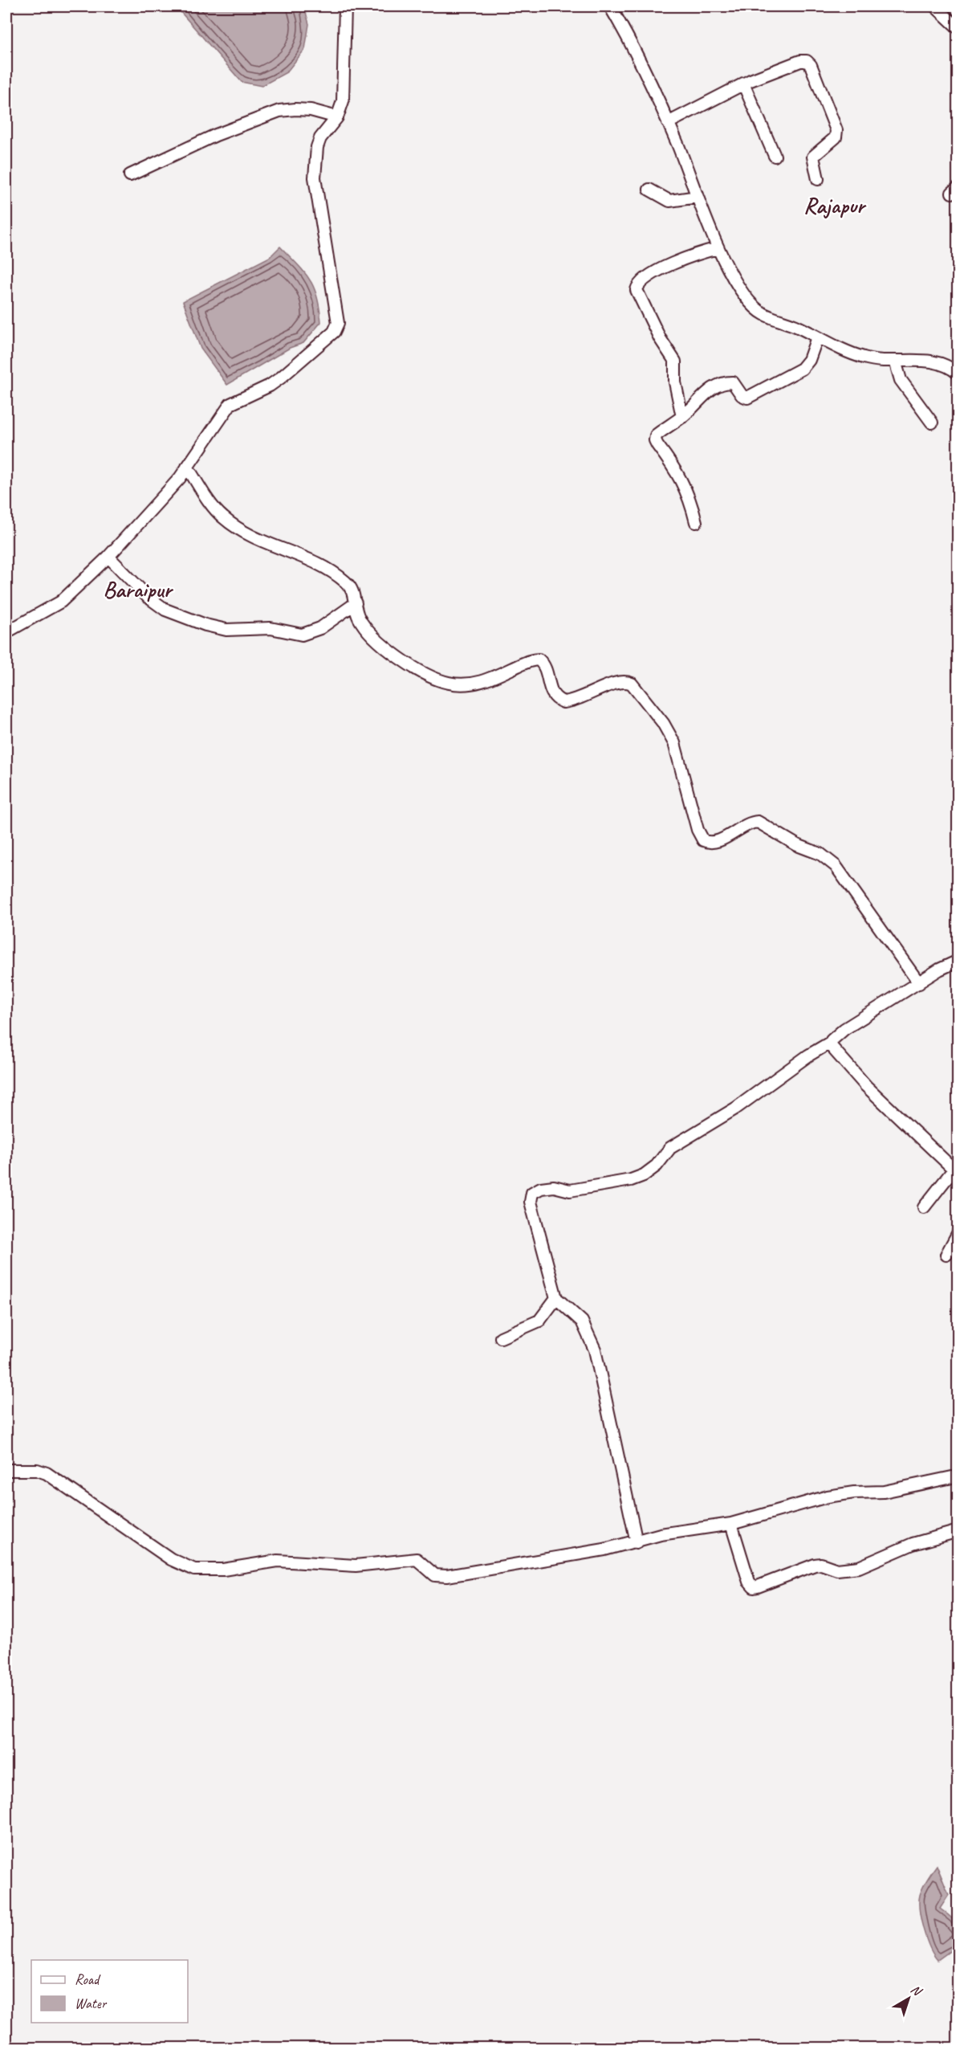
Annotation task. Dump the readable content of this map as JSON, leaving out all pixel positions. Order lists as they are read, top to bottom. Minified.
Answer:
{"districts":["Rajapur","Baraipur"],"legend":["Road","Water"],"north":"top right"}
